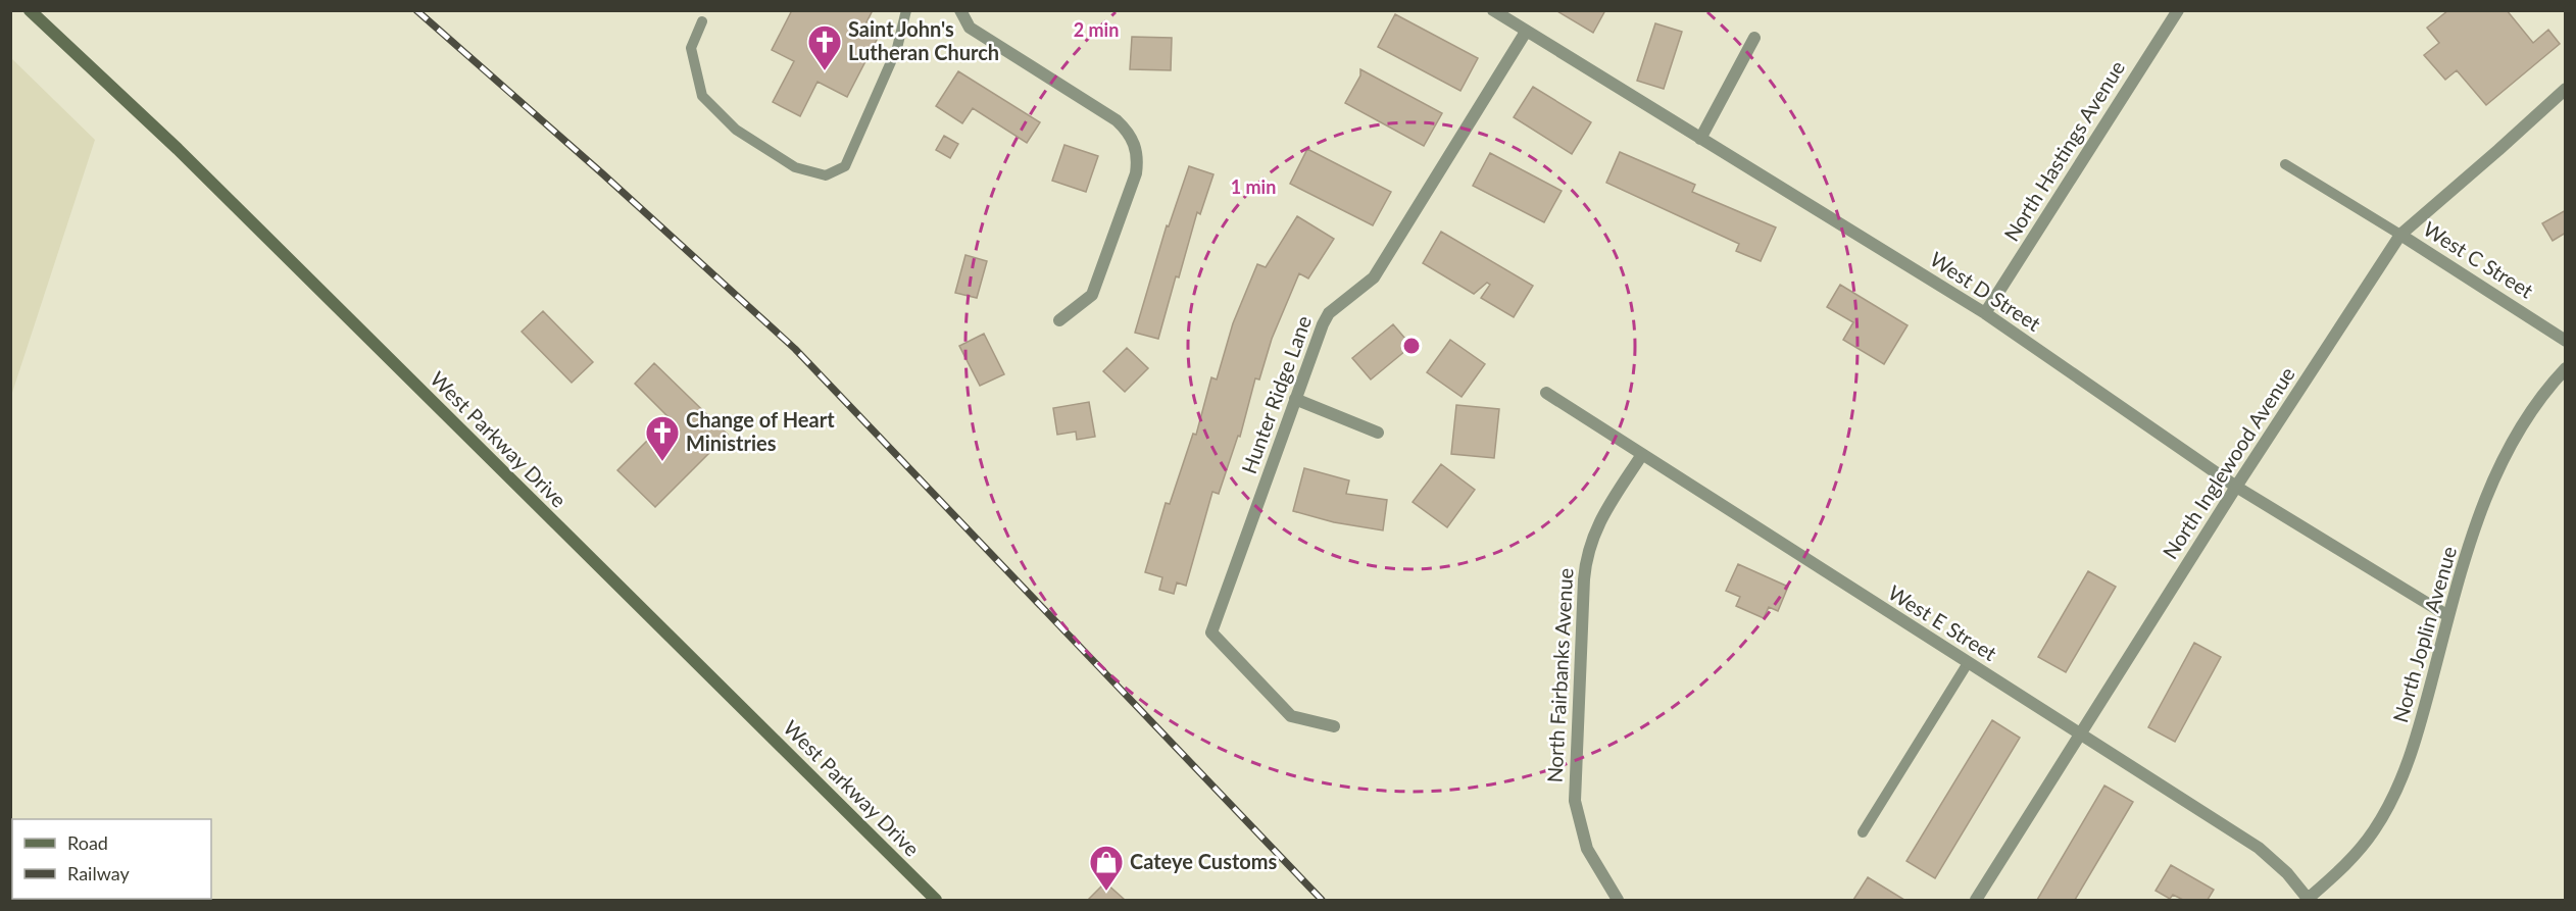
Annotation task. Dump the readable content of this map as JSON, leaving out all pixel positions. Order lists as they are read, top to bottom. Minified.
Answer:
{"streets":{"main road":["West Parkway Drive"],"street":["North Hastings Avenue","West C Street","West D Street","Hunter Ridge Lane","North Inglewood Avenue","West E Street","North Joplin Avenue","North Fairbanks Avenue"]},"crossings":[["North Hastings Avenue","West D Street"],["West C Street","North Inglewood Avenue"],["West D Street","Hunter Ridge Lane"],["West D Street","North Inglewood Avenue"],["West D Street","North Joplin Avenue"],["North Inglewood Avenue","West E Street"],["West E Street","North Joplin Avenue"],["West E Street","North Fairbanks Avenue"]],"places":{"church":["Saint John's Lutheran Church","Change of Heart Ministries"],"shop":["Cateye Customs"]},"legend":["Road","Railway"],"rings":["2 min","1 min"]}
